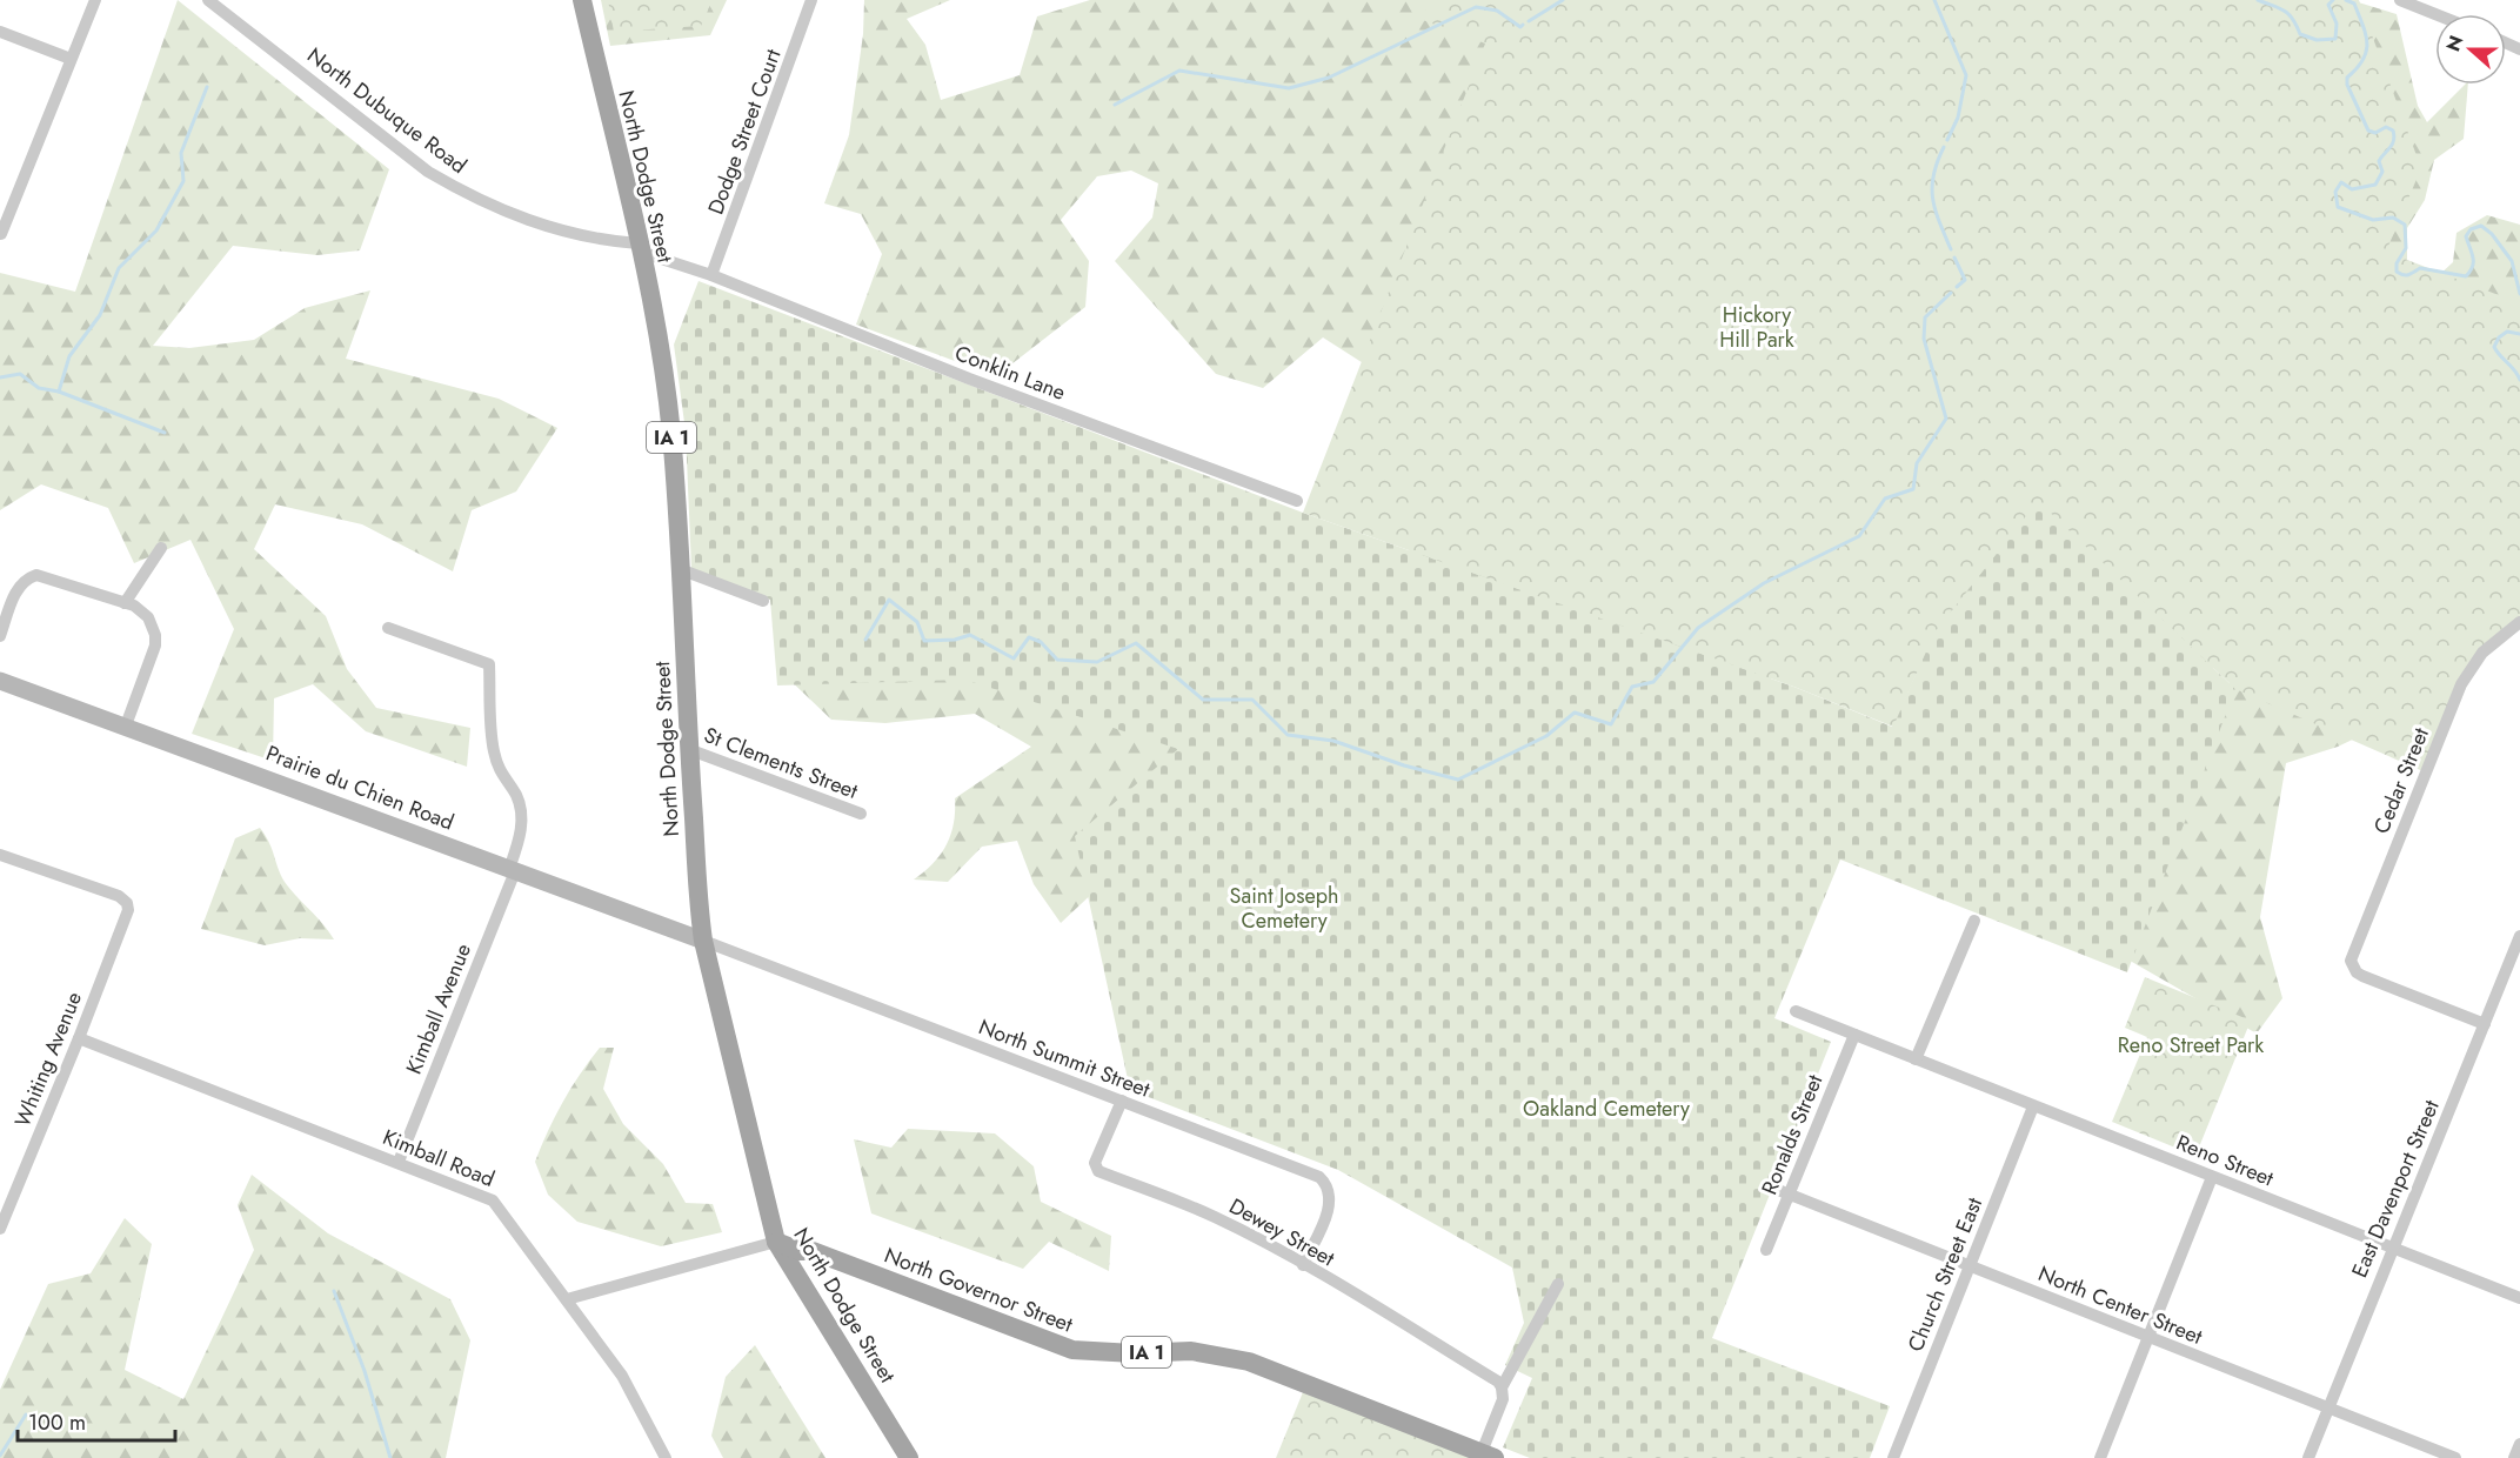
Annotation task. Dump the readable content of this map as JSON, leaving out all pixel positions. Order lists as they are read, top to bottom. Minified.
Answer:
{"streets":{"main road":["North Dodge Street","IA 1","North Governor Street"],"street":["North Dubuque Road","Dodge Street Court","Conklin Lane","St Clements Street","Cedar Street","Prairie du Chien Road","Kimball Avenue","North Summit Street","Whiting Avenue","Ronalds Street","Kimball Road","Reno Street","East Davenport Street","Dewey Street","Church Street East","North Center Street"]},"crossings":[["North Dubuque Road","Dodge Street Court"],["North Dubuque Road","North Dodge Street"],["North Dubuque Road","Conklin Lane"],["Dodge Street Court","Conklin Lane"],["North Dodge Street","St Clements Street"],["North Dodge Street","Prairie du Chien Road"],["North Dodge Street","North Summit Street"],["North Dodge Street","North Governor Street"],["Cedar Street","East Davenport Street"],["Prairie du Chien Road","Kimball Avenue"],["Prairie du Chien Road","North Summit Street"],["Kimball Avenue","Kimball Road"],["North Summit Street","Dewey Street"],["Whiting Avenue","Kimball Road"],["Ronalds Street","Reno Street"],["Ronalds Street","North Center Street"],["Reno Street","East Davenport Street"],["Reno Street","Church Street East"],["East Davenport Street","North Center Street"],["Church Street East","North Center Street"]],"parks":["Hickory Hill Park","Saint Joseph Cemetery","Reno Street Park","Oakland Cemetery"],"scale_bar":"100 m","north":"left"}
